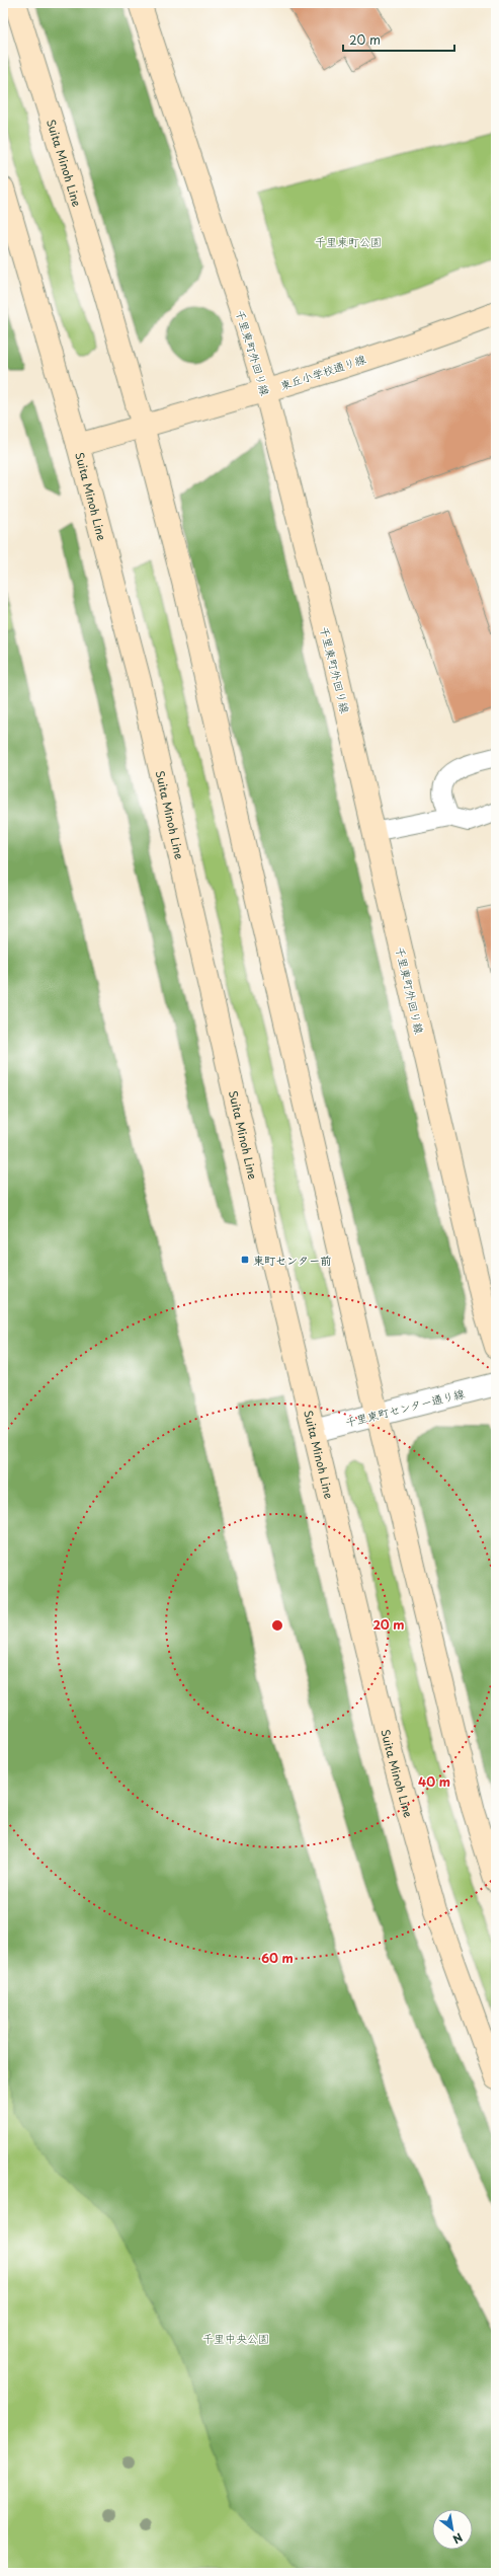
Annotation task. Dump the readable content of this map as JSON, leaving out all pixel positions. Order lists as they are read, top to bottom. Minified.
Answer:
{"streets":{"main road":["Suita Minoh Line","千里東町外回り線","東丘小学校通り線"],"street":["千里東町センター通り線"]},"crossings":[["Suita Minoh Line","東丘小学校通り線"],["Suita Minoh Line","千里東町センター通り線"],["千里東町外回り線","東丘小学校通り線"]],"parks":["千里東町公園","千里中央公園"],"places":{"transit":["東町センター前"]},"scale_bar":"20 m","north":"bottom right","rings":["20 m","40 m","60 m"]}
